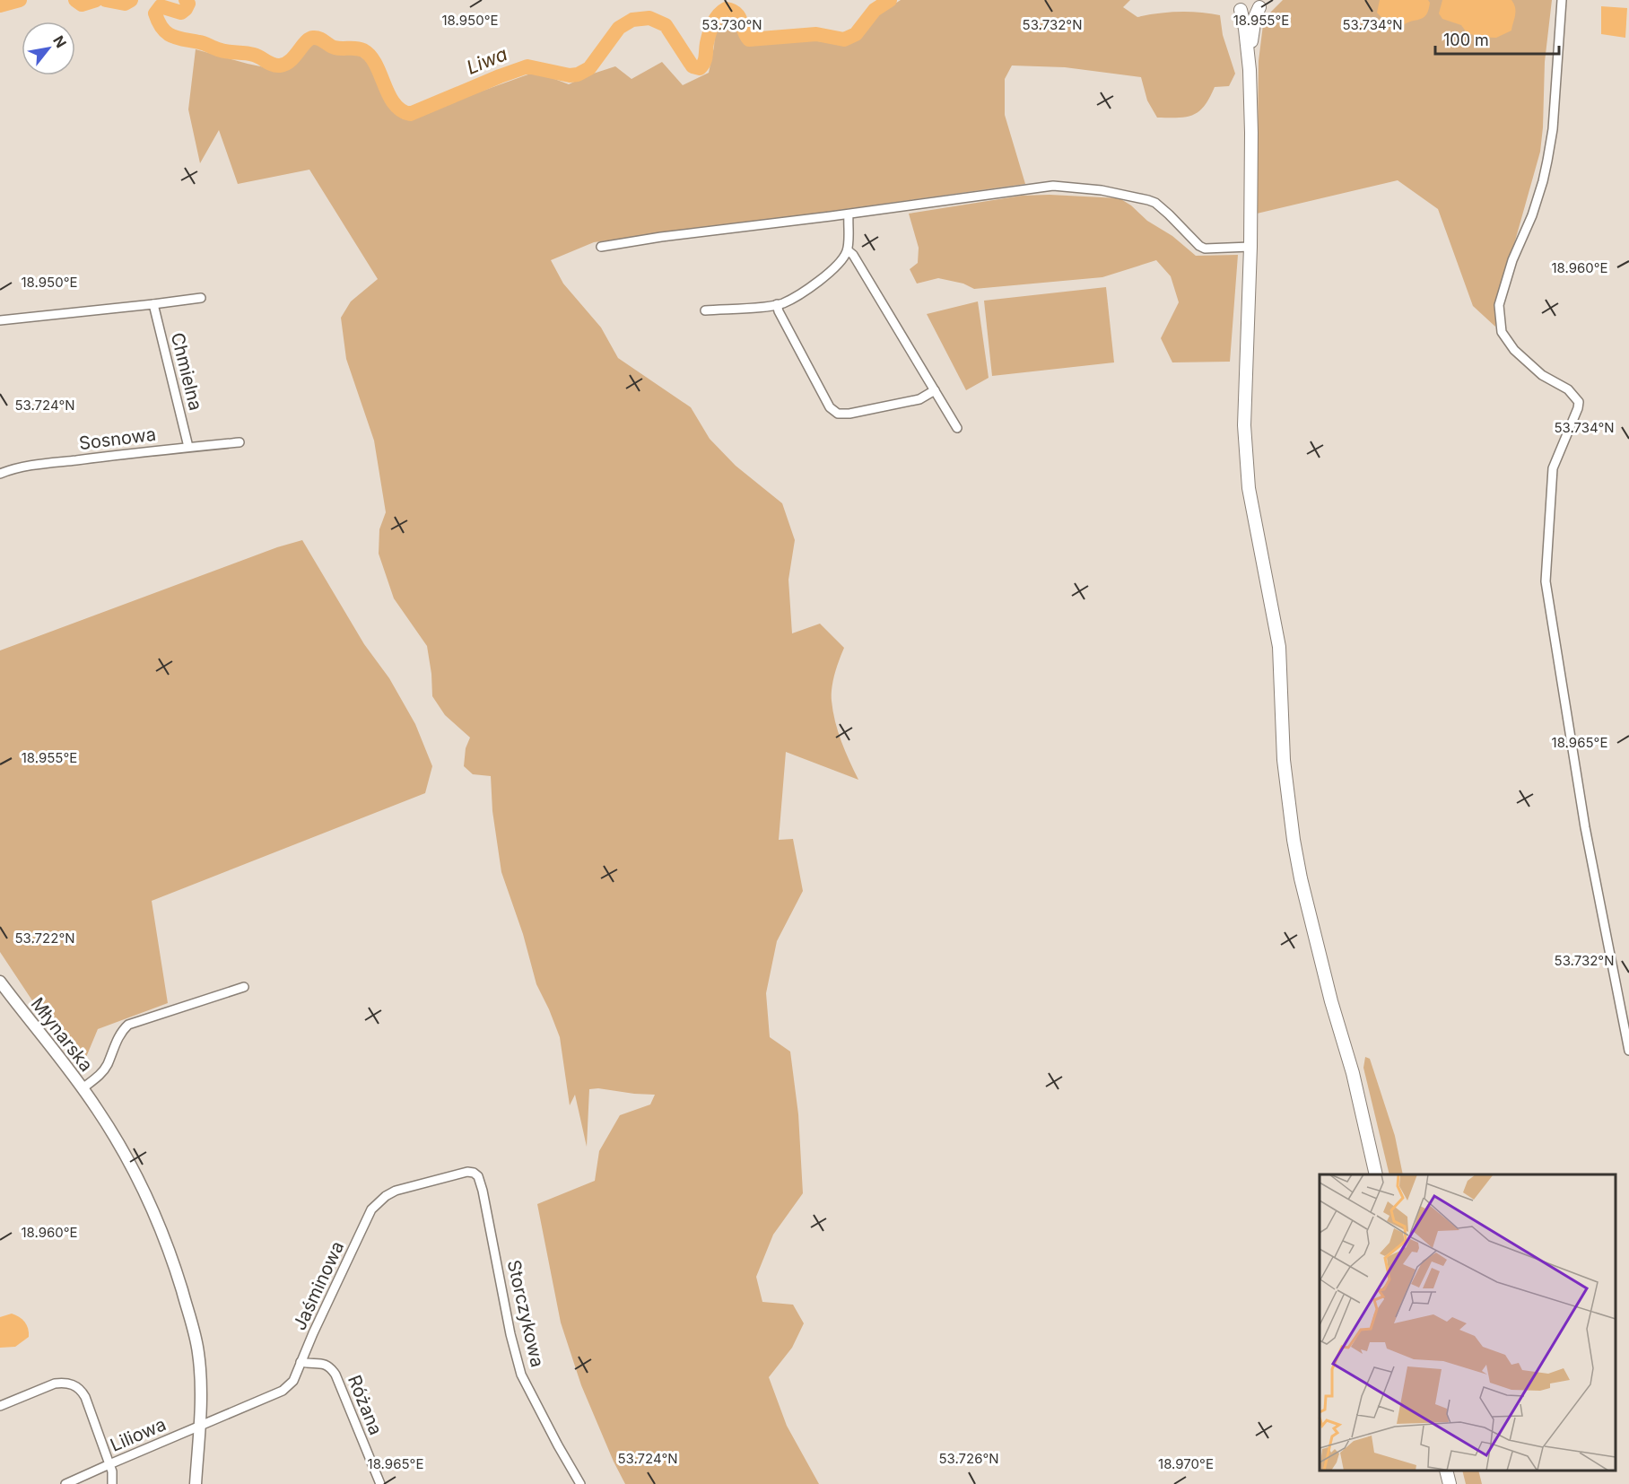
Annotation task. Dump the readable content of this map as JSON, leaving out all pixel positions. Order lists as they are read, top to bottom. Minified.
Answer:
{"streets":{"street":["Chmielna","Sosnowa","Młynarska","Jaśminowa","Storczykowa","Różana","Liliowa"]},"crossings":[["Chmielna","Sosnowa"],["Młynarska","Jaśminowa"],["Młynarska","Liliowa"],["Jaśminowa","Storczykowa"],["Jaśminowa","Różana"],["Jaśminowa","Liliowa"]],"water":["Liwa"],"scale_bar":"100 m","north":"top right","coordinates":["18.955°E","18.950°E","53.730°N","53.732°N","53.734°N","18.960°E","53.724°N","18.965°E","53.722°N","53.726°N","18.970°E"]}
